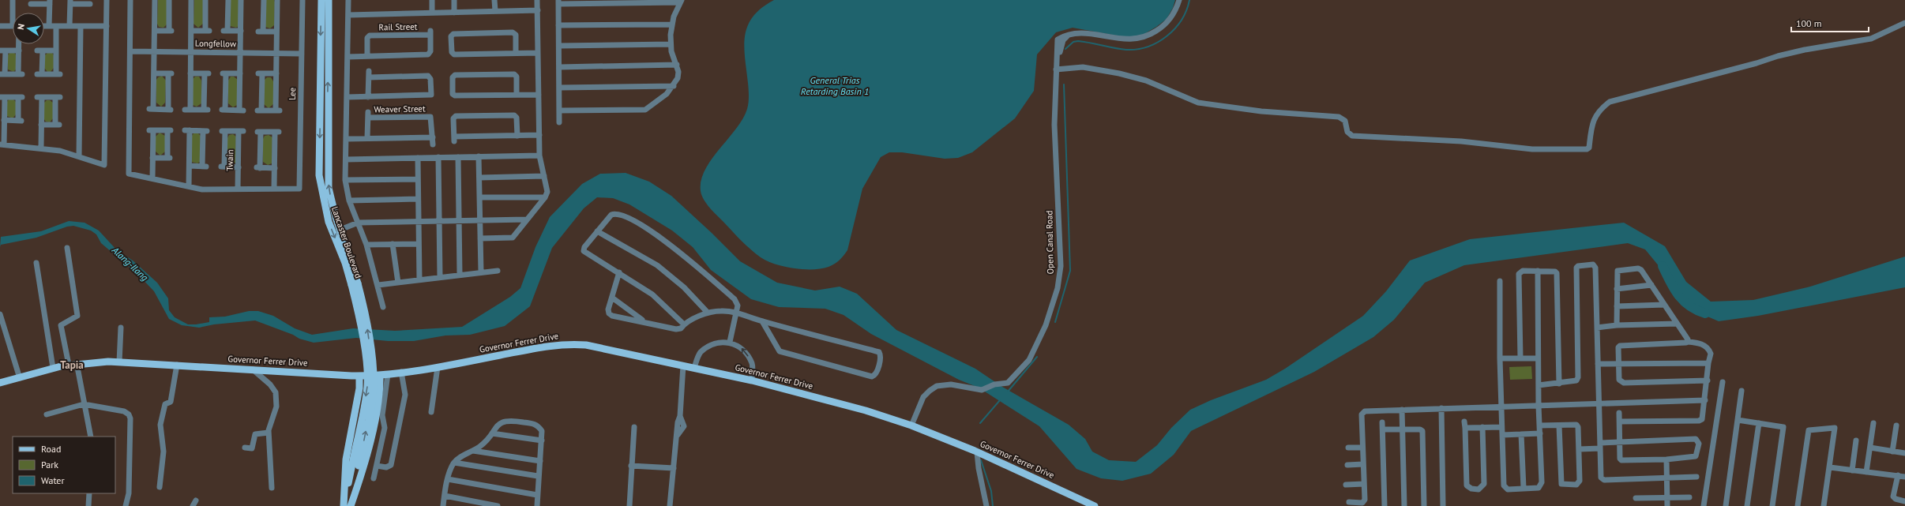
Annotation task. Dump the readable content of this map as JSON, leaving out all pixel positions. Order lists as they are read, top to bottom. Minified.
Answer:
{"streets":{"main road":["Lancaster Boulevard","Governor Ferrer Drive"],"street":["Rail Street","Longfellow","Lee","Weaver Street","Twain","Open Canal Road"]},"crossings":[["Longfellow","Lee"],["Open Canal Road","Governor Ferrer Drive"]],"districts":["Tapia"],"water":["General Trias Retarding Basin 1","Alang-Ilang"],"legend":["Road","Park","Water"],"scale_bar":"100 m","north":"left"}
